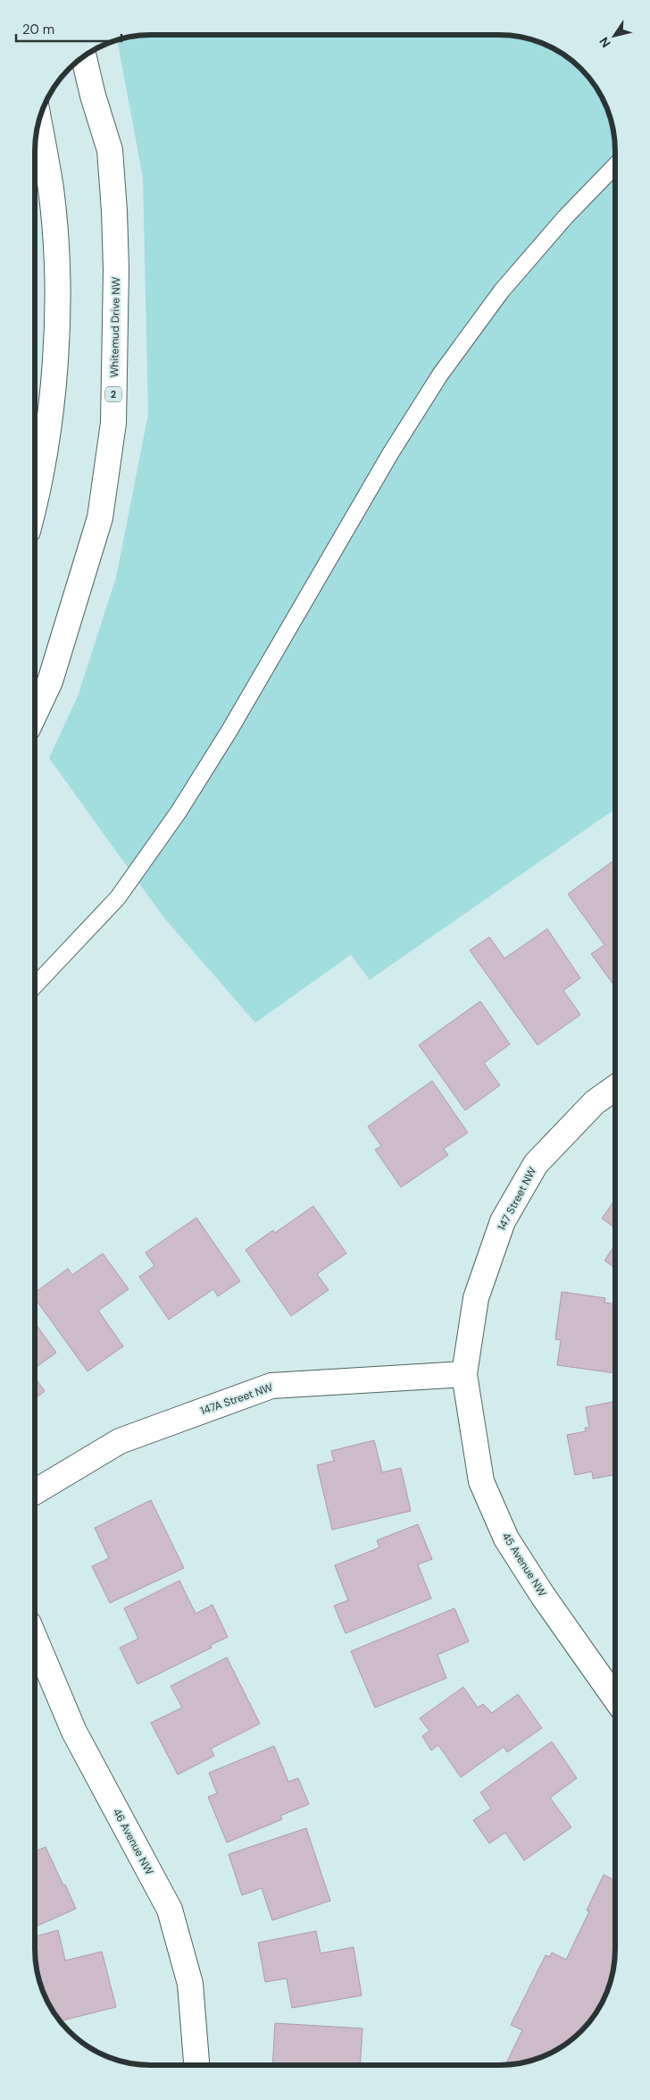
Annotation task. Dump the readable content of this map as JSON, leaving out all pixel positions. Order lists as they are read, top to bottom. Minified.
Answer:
{"streets":{"main road":["Whitemud Drive NW","2","147 Street NW","147A Street NW","45 Avenue NW","46 Avenue NW"]},"crossings":[["147 Street NW","147A Street NW"],["147 Street NW","45 Avenue NW"],["147A Street NW","45 Avenue NW"]],"scale_bar":"20 m","north":"bottom left"}
